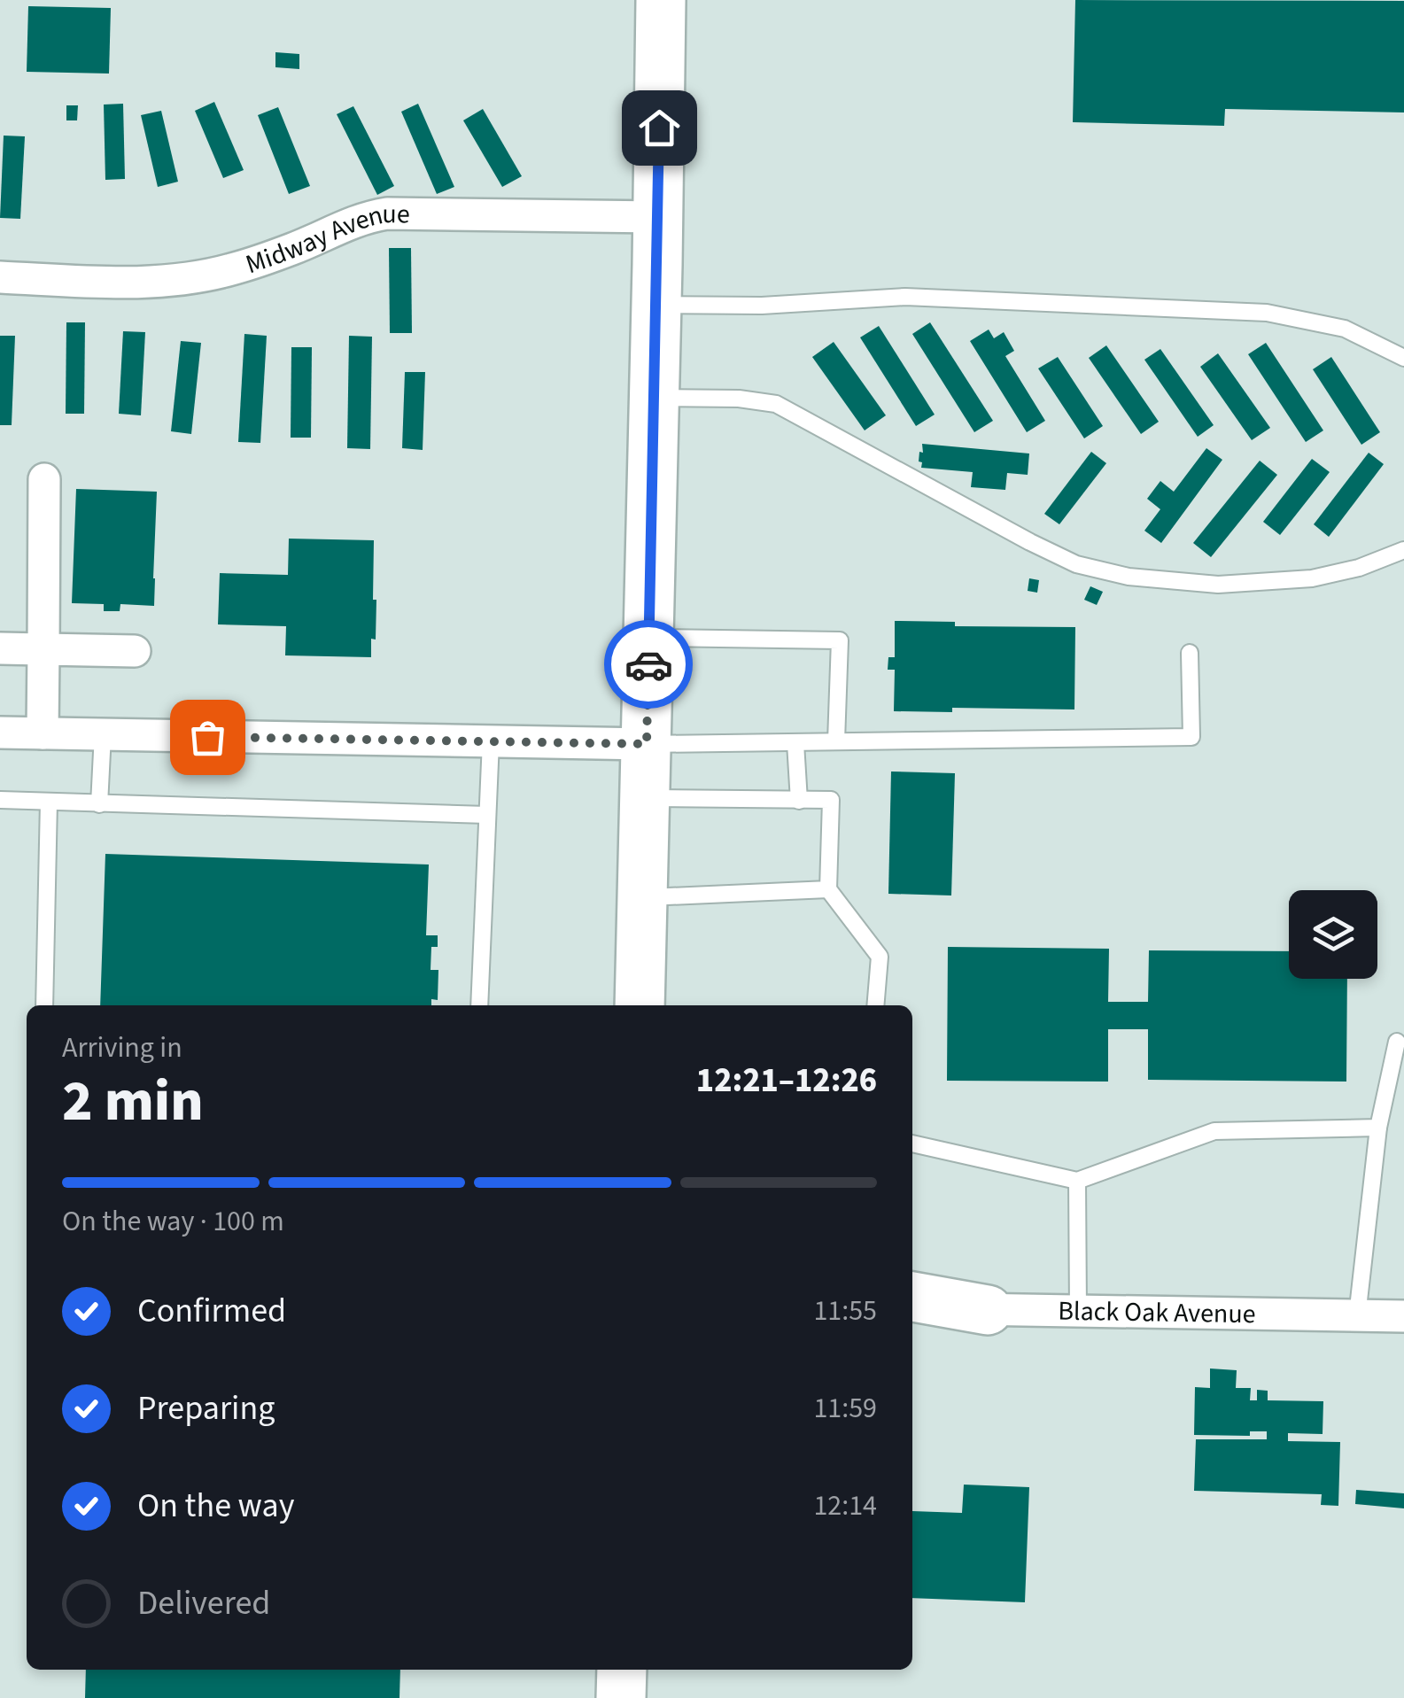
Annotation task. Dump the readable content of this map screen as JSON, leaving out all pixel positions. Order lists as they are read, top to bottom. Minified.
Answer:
{"streets":{"street":["Midway Avenue","Black Oak Avenue"]},"page":{"heading":["2 min","Arriving in","12:21–12:26"],"bar":"On the way · 100 m","list":[["Confirmed","11:55"],["Preparing","11:59"],["On the way","12:14"],"Delivered"]}}
